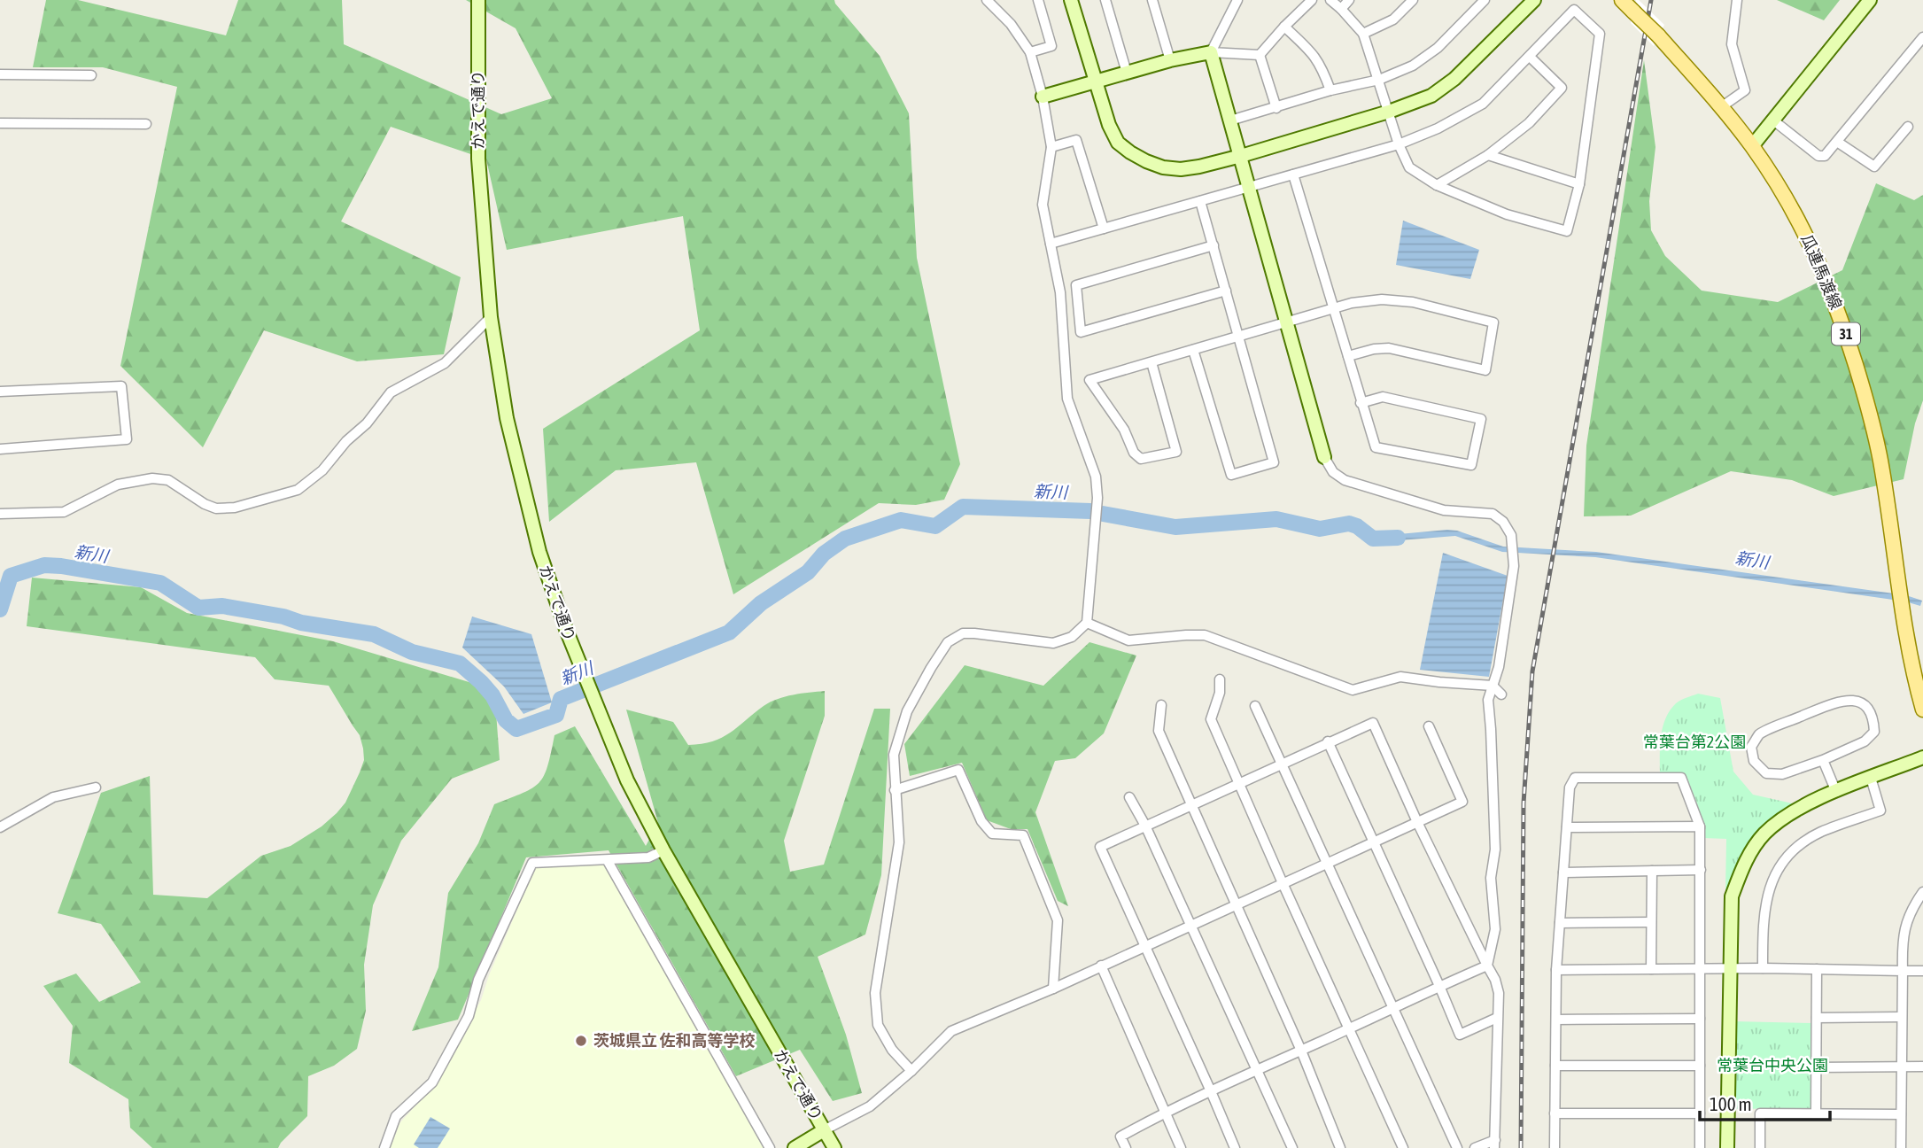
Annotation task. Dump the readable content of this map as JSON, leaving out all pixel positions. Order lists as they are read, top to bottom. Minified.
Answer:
{"streets":{"main road":["瓜連馬渡線","31"],"street":["かえで通り"]},"water":["新川"],"parks":["常葉台第2公園","常葉台中央公園"],"places":["茨城県立 佐和高等学校"],"scale_bar":"100 m"}
